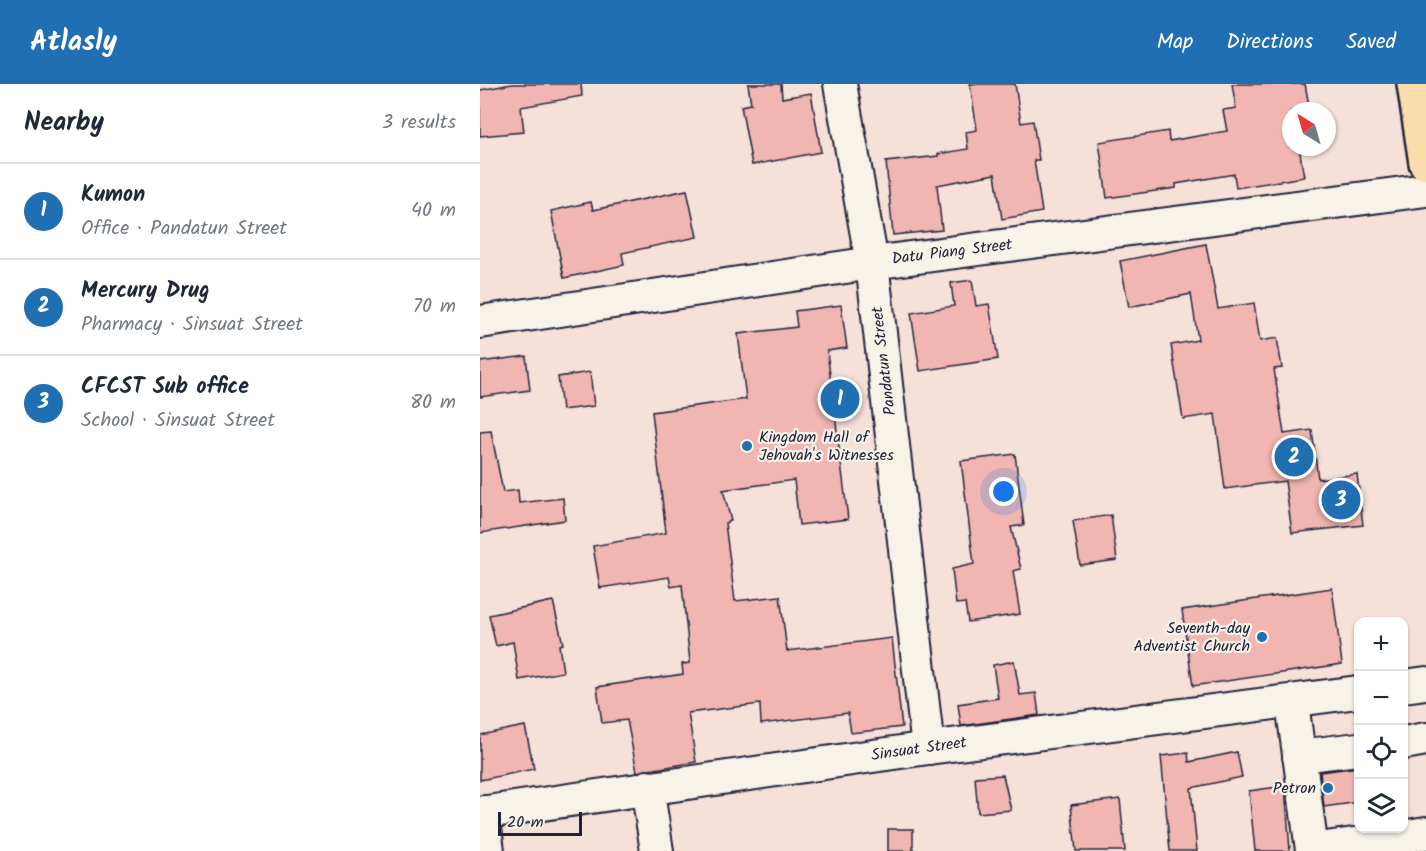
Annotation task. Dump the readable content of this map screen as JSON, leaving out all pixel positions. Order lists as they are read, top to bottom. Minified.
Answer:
{"streets":{"street":["Datu Piang Street","Pandatun Street","Sinsuat Street"]},"crossings":[["Datu Piang Street","Pandatun Street"],["Pandatun Street","Sinsuat Street"]],"places":["Kingdom Hall of Jehovah's Witnesses","Seventh-day Adventist Church","Petron"],"scale_bar":"20 m","north":"top left","page":{"header":"Atlasly","nav":["Map","Directions","Saved"],"heading":["Nearby","3 results"],"list":[{"mark":"1","name":"Kumon","note":"Office · Pandatun Street","value":"40 m"},{"mark":"2","name":"Mercury Drug","note":"Pharmacy · Sinsuat Street","value":"70 m"},{"mark":"3","name":"CFCST Sub office","note":"School · Sinsuat Street","value":"80 m"}],"pins":["1","2","3"],"map_buttons":["+","−"],"scale":"20 m"}}
